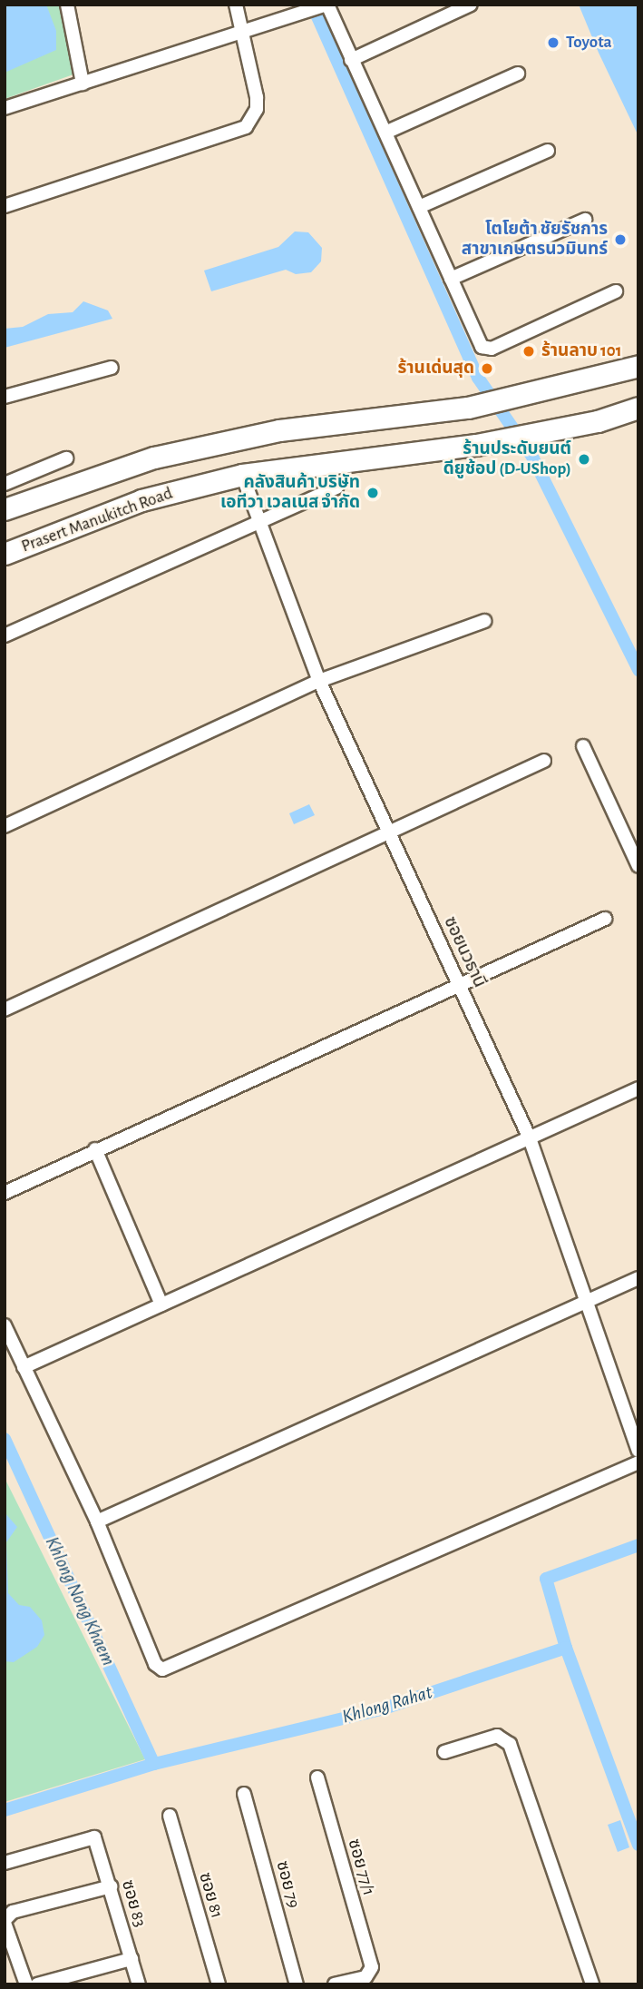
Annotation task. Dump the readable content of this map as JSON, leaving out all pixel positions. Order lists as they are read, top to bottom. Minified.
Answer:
{"streets":{"main road":["Prasert Manukitch Road"],"street":["ซอยนวธานี","ซอย 77/1","ซอย 79","ซอย 81","ซอย 83"]},"crossings":[["Prasert Manukitch Road","ซอยนวธานี"]],"water":["Khlong Nong Khaem","Khlong Rahat"],"places":["Toyota","โตโยต้า ชัยรัชการ สาขาเกษตรนวมินทร์","ร้านลาบ 101","ร้านเด่นสุด","ร้านประดับยนต์ ดียูช้อป (D-UShop)","คลังสินค้า บริษัท เอทีวา เวลเนส จำกัด"]}
